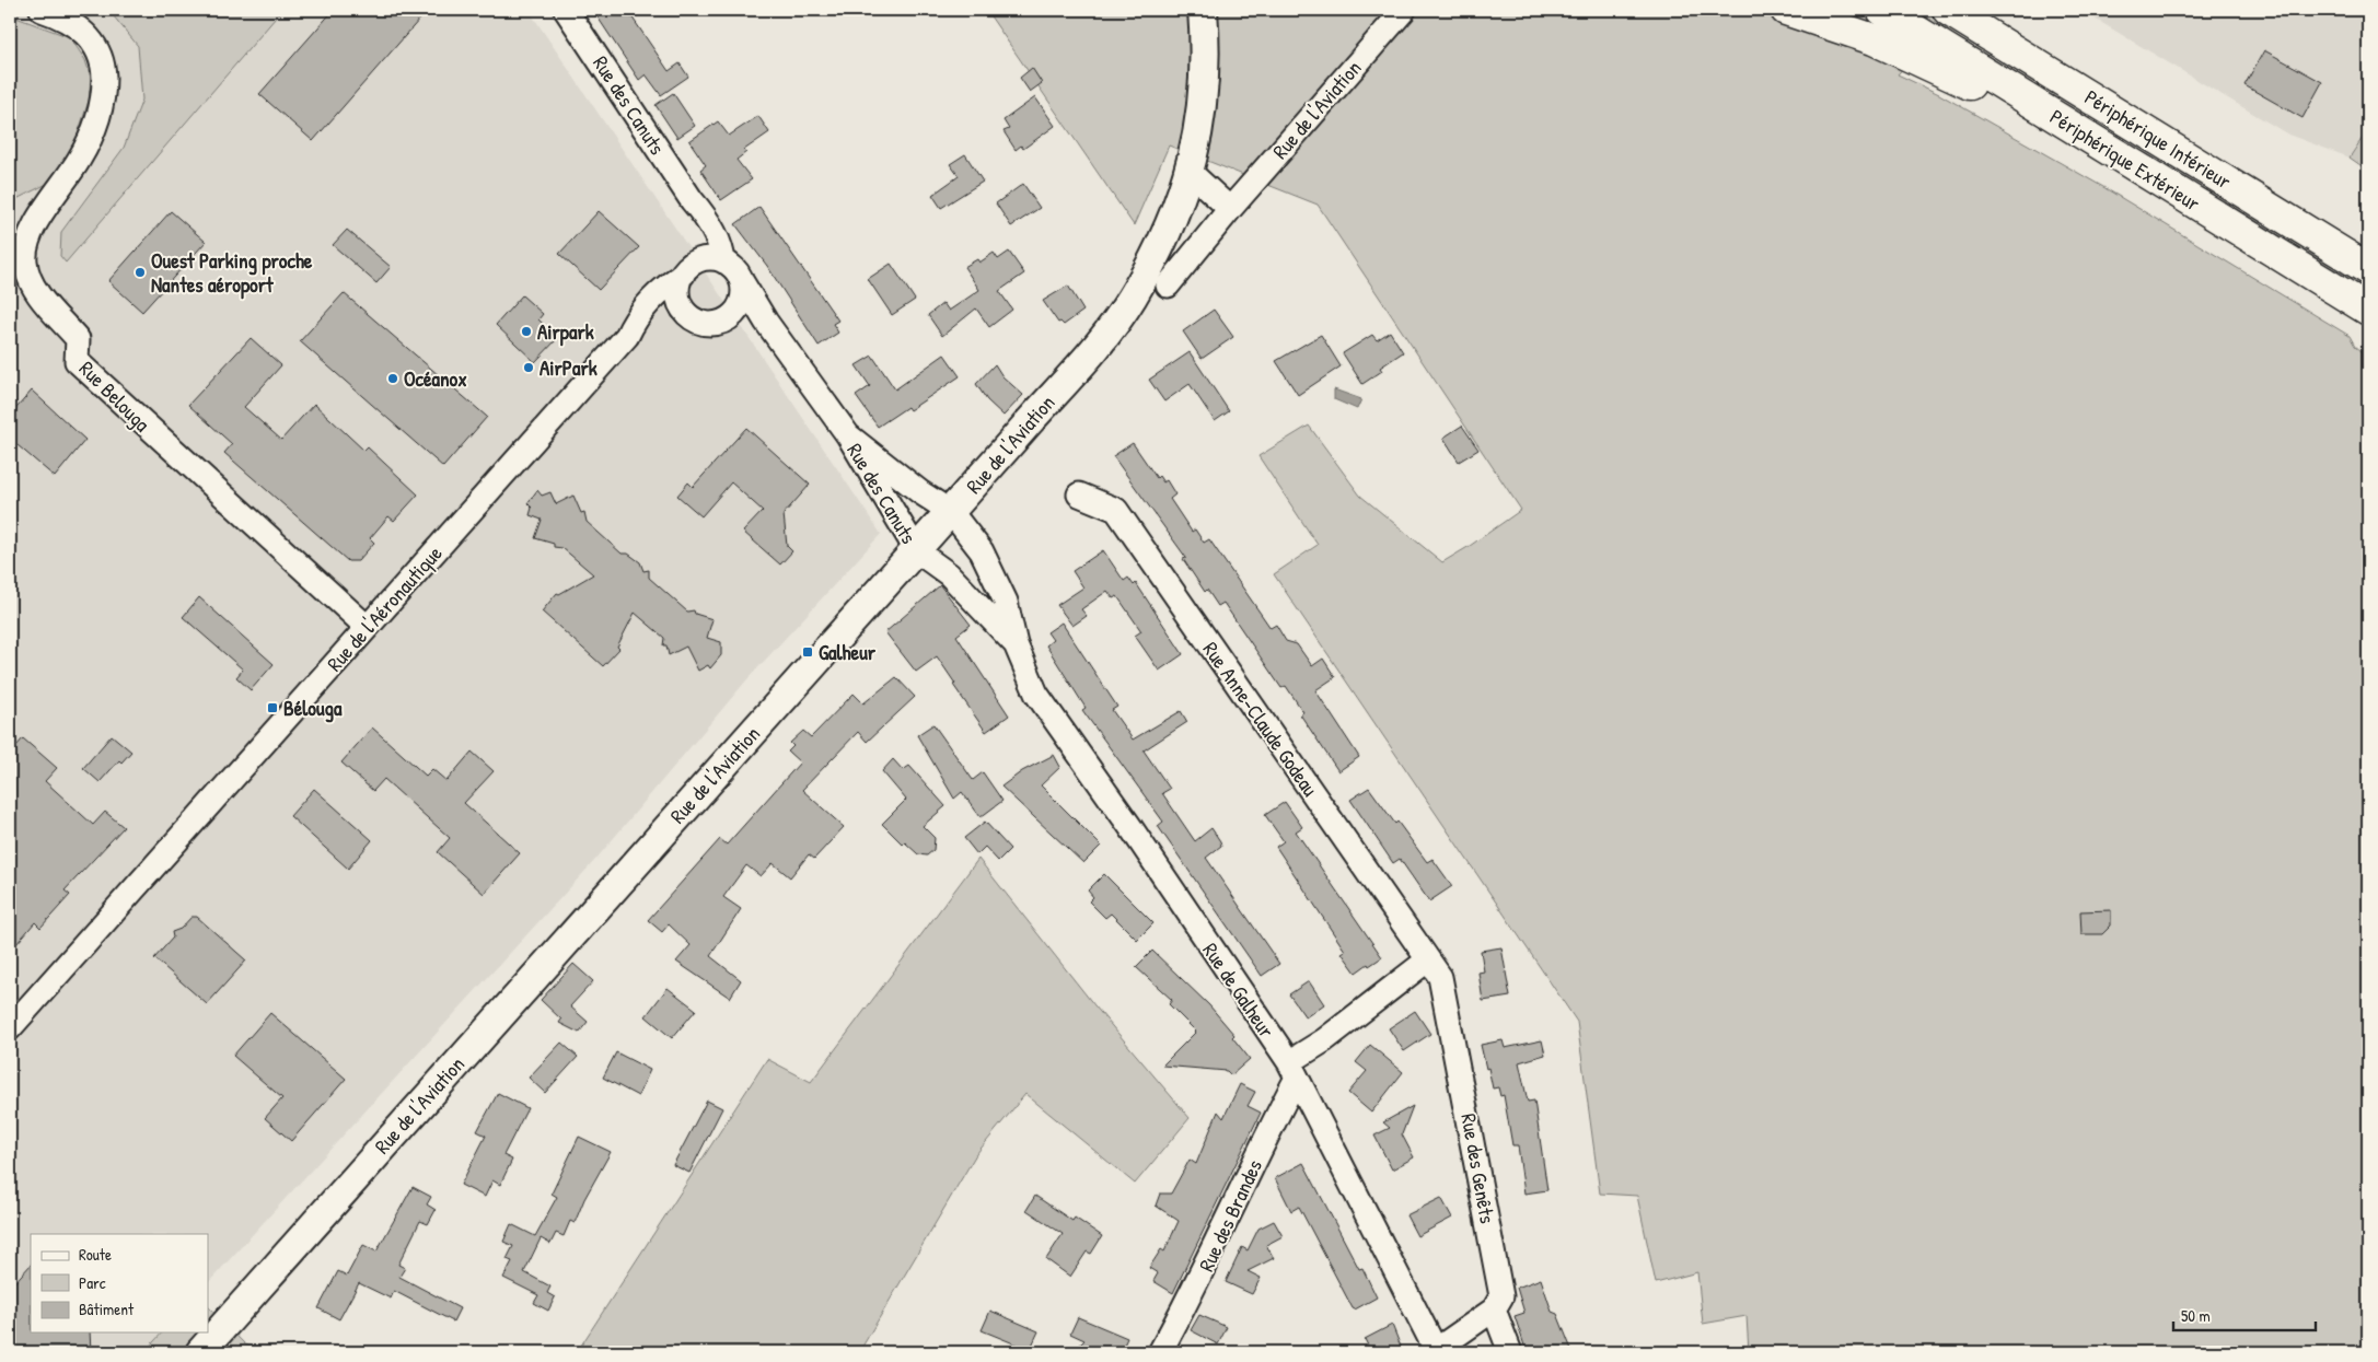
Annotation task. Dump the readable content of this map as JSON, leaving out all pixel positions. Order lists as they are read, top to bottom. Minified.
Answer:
{"streets":{"highway":["Périphérique Intérieur","Périphérique Extérieur"],"street":["Rue des Canuts","Rue de l'Aviation","Rue Belouga","Rue de l'Aéronautique","Rue Anne-Claude Godeau","Rue de Galheur","Rue des Genêts","Rue des Brandes"]},"crossings":[["Rue des Canuts","Rue de l'Aviation"],["Rue des Canuts","Rue de l'Aéronautique"],["Rue des Canuts","Rue de Galheur"],["Rue de l'Aviation","Rue de Galheur"],["Rue Belouga","Rue de l'Aéronautique"],["Rue Anne-Claude Godeau","Rue des Genêts"],["Rue de Galheur","Rue des Brandes"]],"places":{"other":["Ouest Parking proche Nantes aéroport","Airpark","AirPark","Océanox"],"transit":["Galheur","Bélouga"]},"legend":["Route","Parc","Bâtiment"],"scale_bar":"50 m"}
